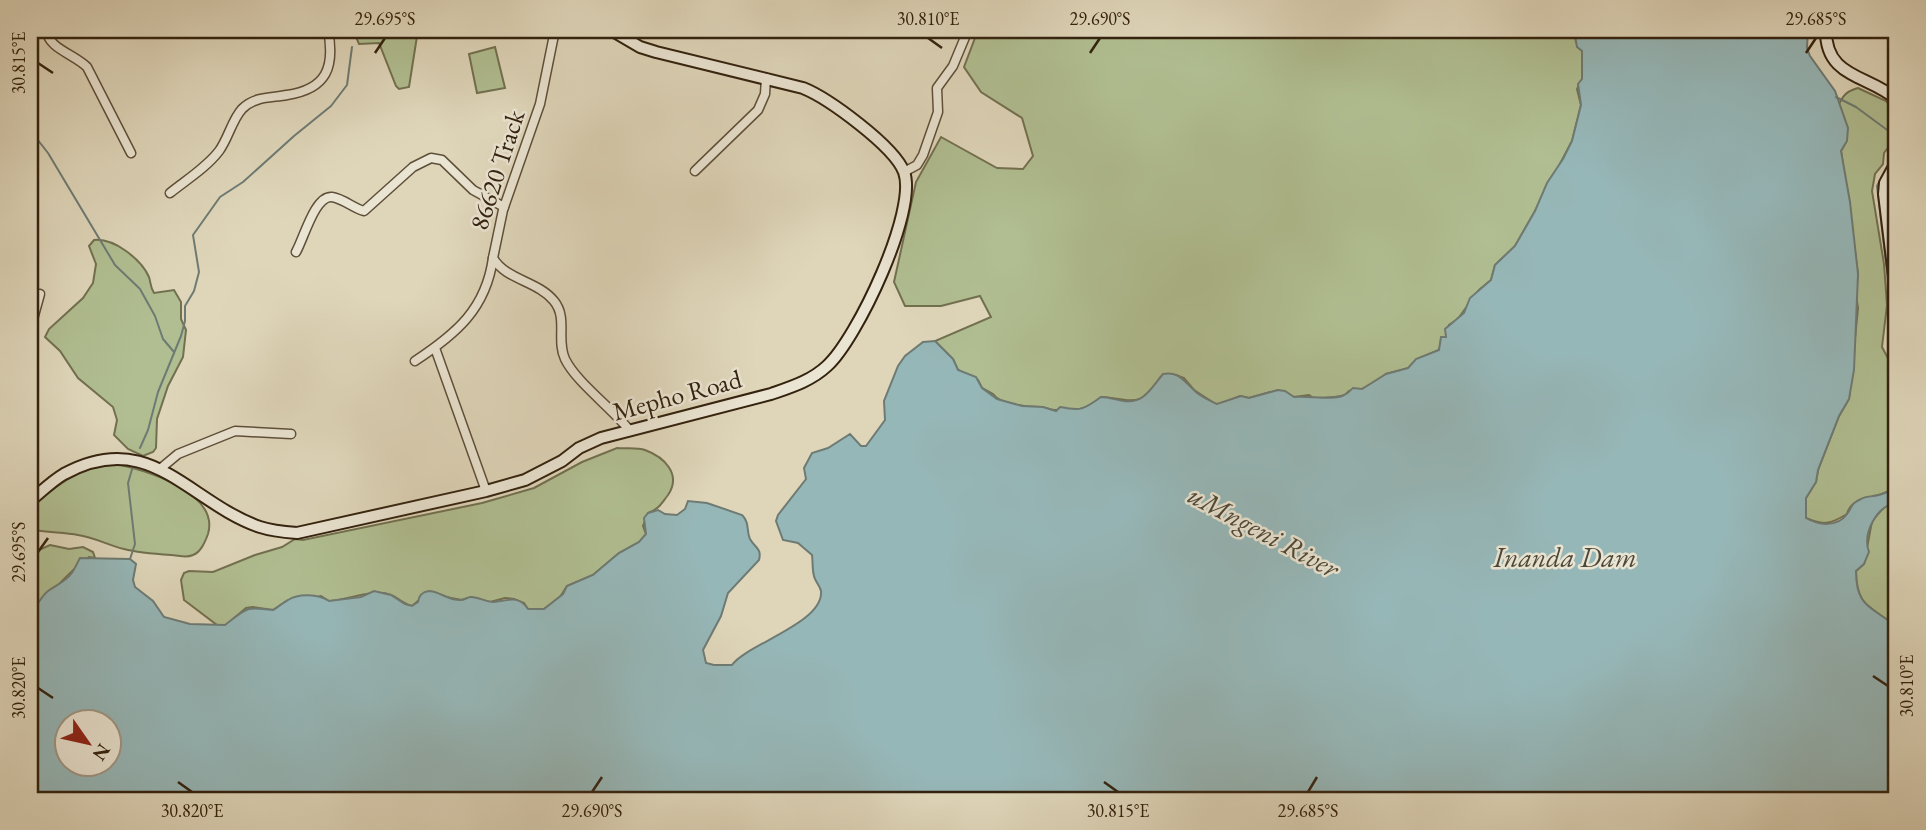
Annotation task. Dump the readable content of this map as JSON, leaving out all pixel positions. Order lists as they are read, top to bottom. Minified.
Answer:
{"streets":{"street":["86620 Track","Mepho Road"]},"crossings":[["86620 Track","Mepho Road"]],"water":["uMngeni River","Inanda Dam"],"north":"bottom right","coordinates":["29.695°S","30.810°E","29.690°S","29.685°S","30.815°E","30.820°E"]}
